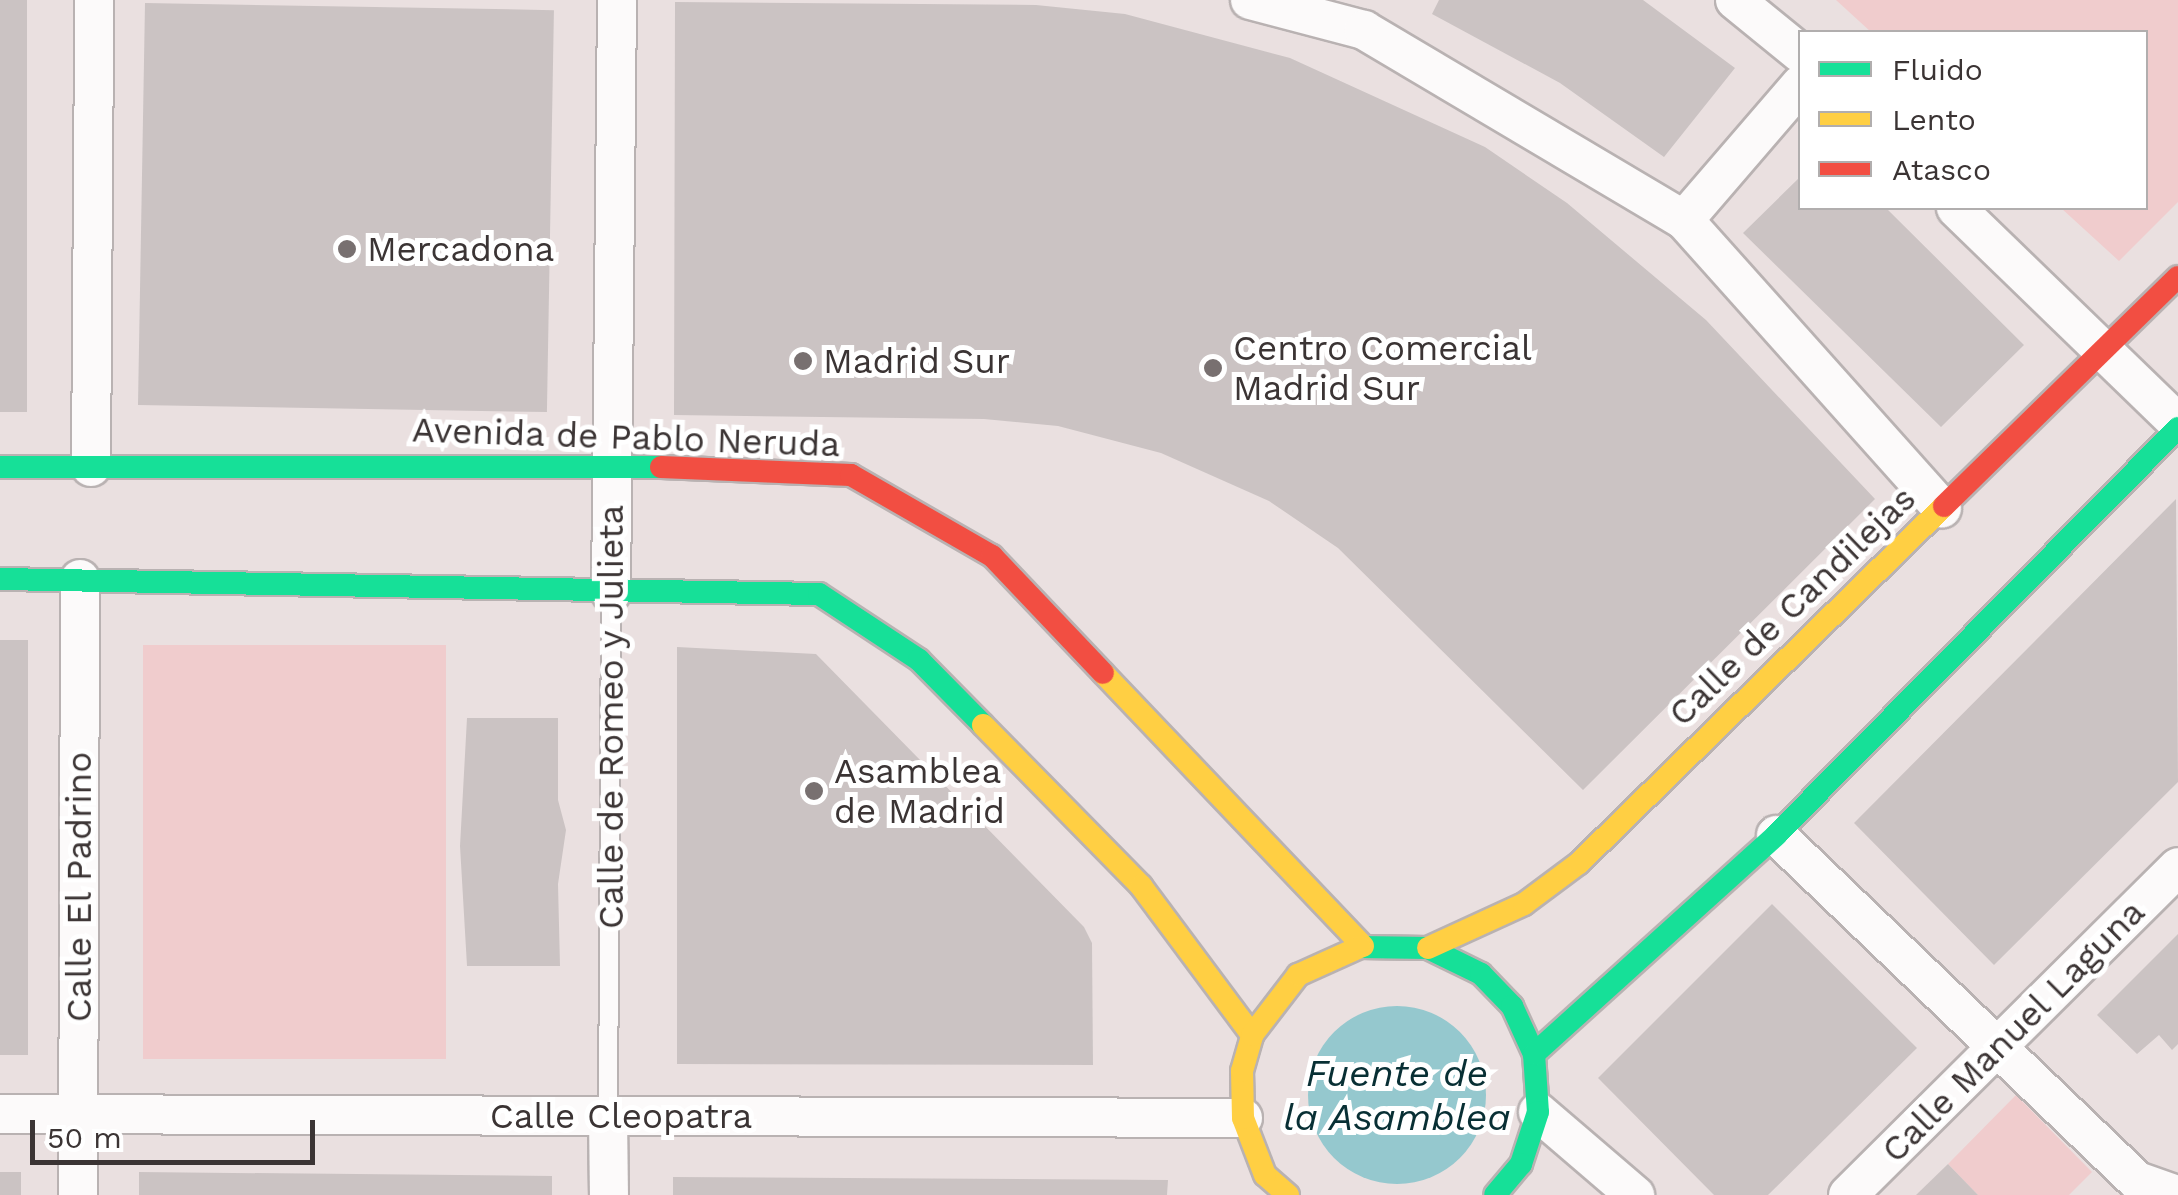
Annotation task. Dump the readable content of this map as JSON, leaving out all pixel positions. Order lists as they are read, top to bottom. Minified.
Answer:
{"streets":{"main road":["Avenida de Pablo Neruda","Calle de Candilejas"],"street":["Calle de Romeo y Julieta","Calle El Padrino","Calle Manuel Laguna","Calle Cleopatra"]},"crossings":[["Avenida de Pablo Neruda","Calle de Romeo y Julieta"],["Calle de Romeo y Julieta","Calle Cleopatra"],["Calle El Padrino","Calle Cleopatra"]],"water":["Fuente de la Asamblea"],"places":["Mercadona","Madrid Sur","Centro Comercial Madrid Sur","Asamblea de Madrid"],"legend":["Fluido","Lento","Atasco"],"scale_bar":"50 m"}
